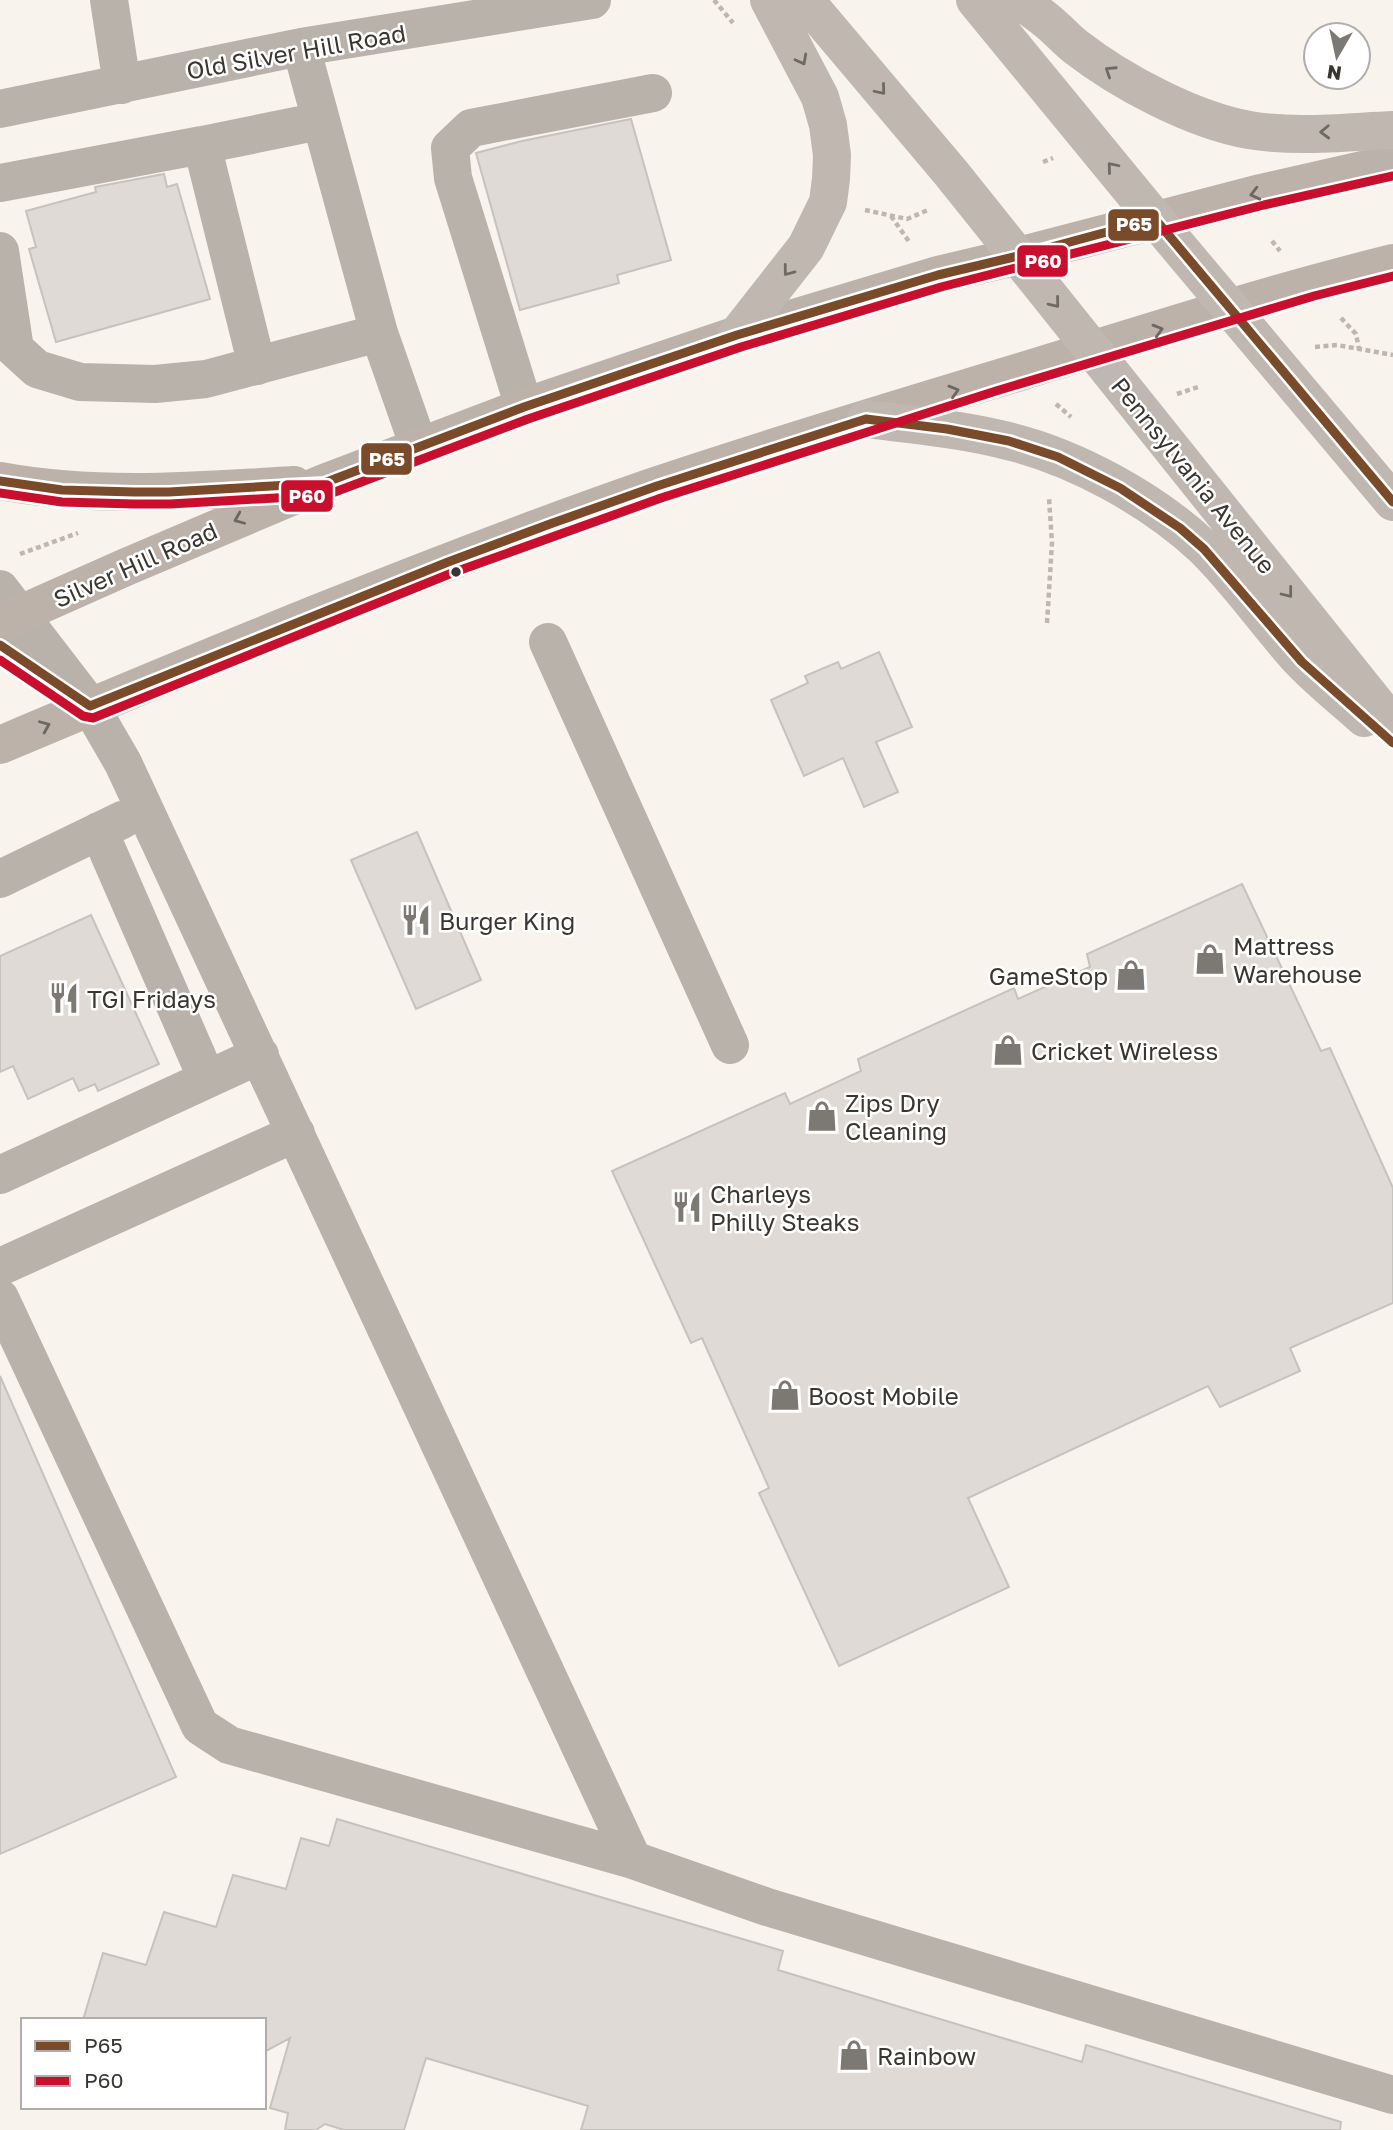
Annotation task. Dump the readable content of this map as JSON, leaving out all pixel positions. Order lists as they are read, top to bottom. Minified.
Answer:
{"streets":{"highway":["Pennsylvania Avenue"],"main road":["Silver Hill Road"],"street":["Old Silver Hill Road"]},"crossings":[["Pennsylvania Avenue","Silver Hill Road"]],"places":{"restaurant":["Burger King","TGI Fridays","Charleys Philly Steaks"],"shop":["Mattress Warehouse","GameStop","Cricket Wireless","Zips Dry Cleaning","Boost Mobile","Rainbow"]},"lines":["transit line P60","transit line P65"],"legend":["P65","P60"],"north":"bottom"}
